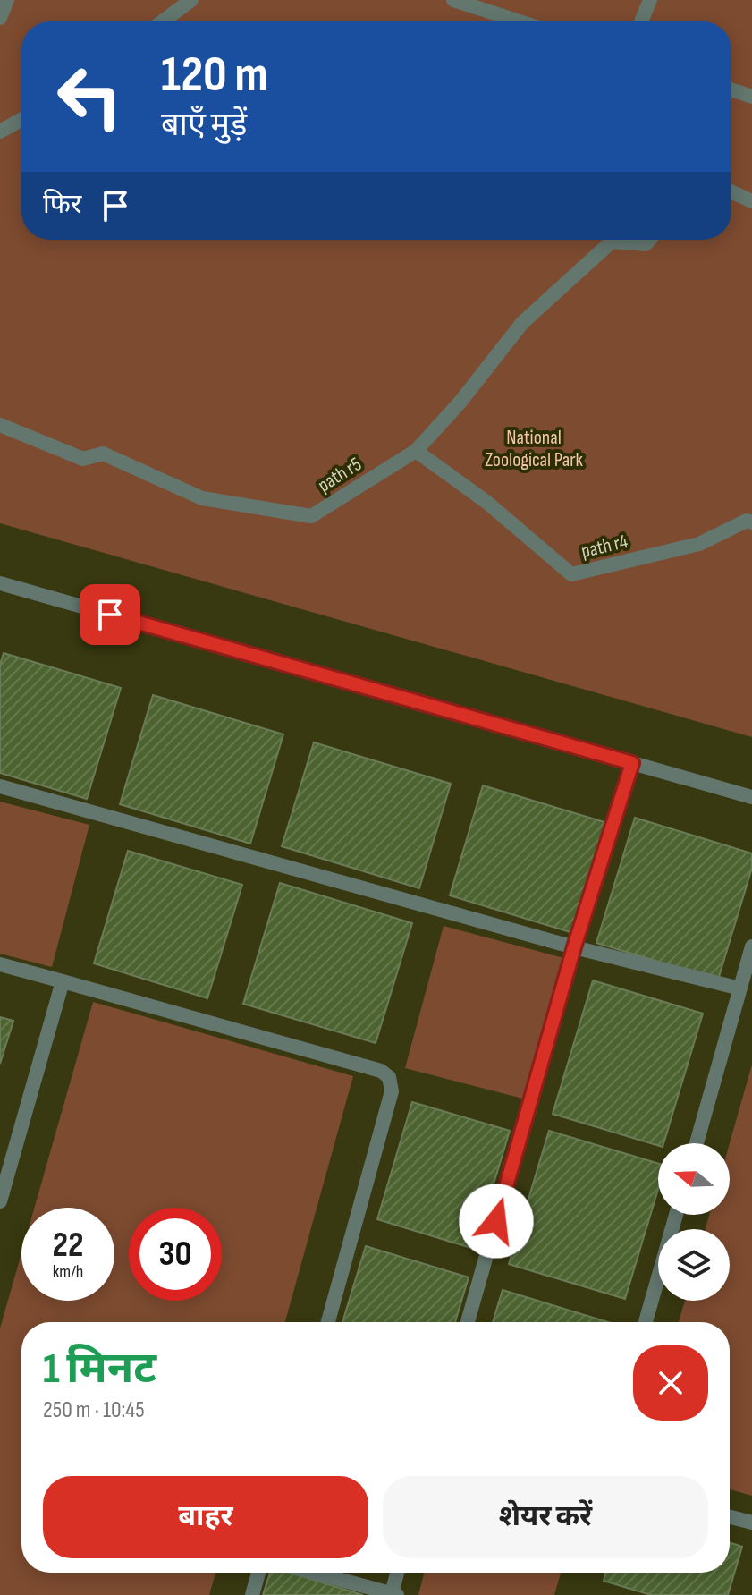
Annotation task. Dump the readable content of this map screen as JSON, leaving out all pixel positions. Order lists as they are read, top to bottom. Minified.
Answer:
{"streets":{"street":["path r5","path r4"]},"crossings":[["path r5","path r4"]],"parks":["National Zoological Park"],"north":"left","page":{"turn":["120 m","बाएँ मुड़ें"],"then":"फिर","speed":"22 km/h","limit":"30","heading":["1 मिनट","250 m · 10:45"],"buttons":["बाहर","शेयर करें"]}}
